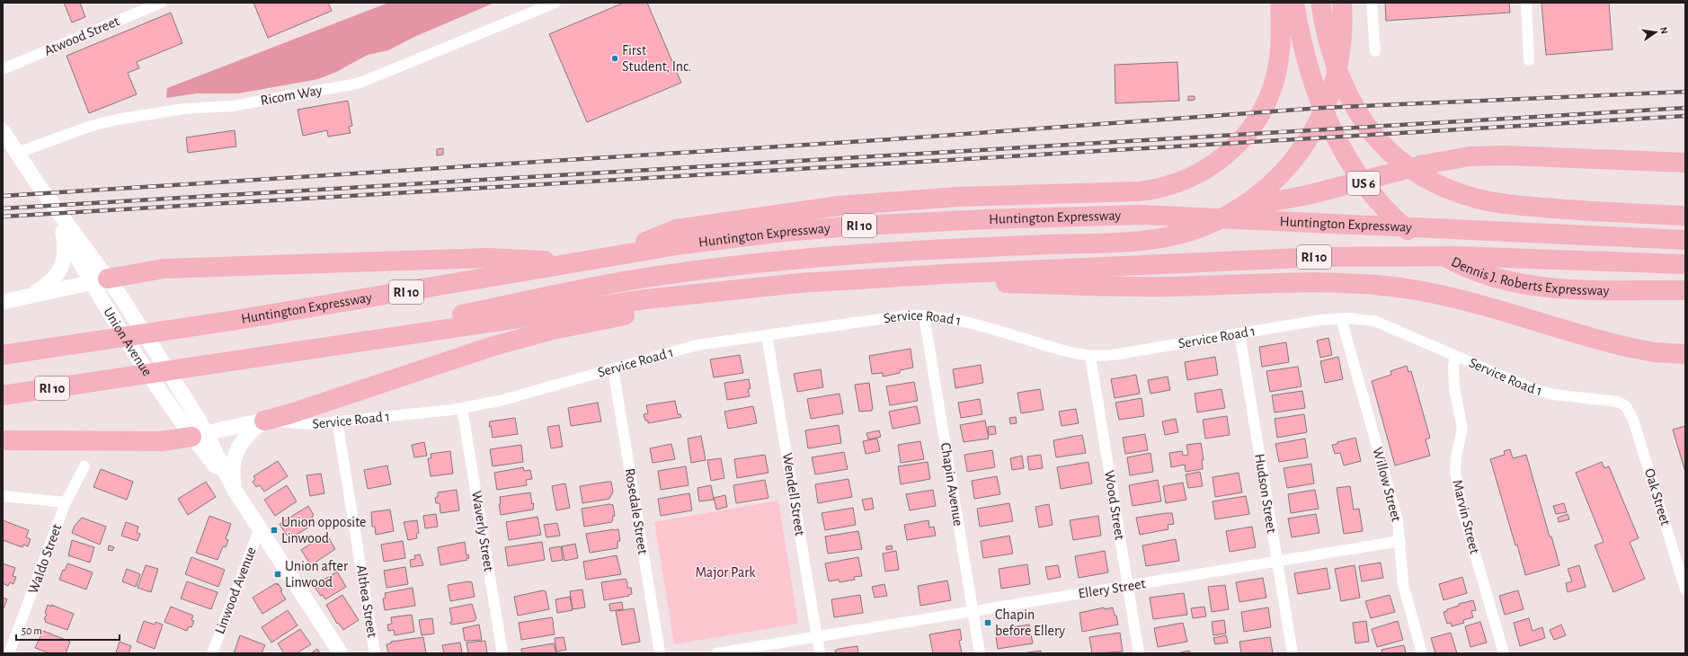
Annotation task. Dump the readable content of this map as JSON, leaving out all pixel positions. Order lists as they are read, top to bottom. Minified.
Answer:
{"streets":{"highway":["US 6","Huntington Expressway","RI 10","Dennis J. Roberts Expressway"],"main road":["Service Road 1","Union Avenue"],"street":["Atwood Street","Ricom Way","Chapin Avenue","Willow Street","Hudson Street","Wendell Street","Oak Street","Wood Street","Rosedale Street","Marvin Street","Waverly Street","Waldo Street","Ellery Street","Linwood Avenue","Althea Street"]},"crossings":[["Ricom Way","Union Avenue"],["Service Road 1","Union Avenue"],["Service Road 1","Chapin Avenue"],["Service Road 1","Willow Street"],["Service Road 1","Hudson Street"],["Service Road 1","Wendell Street"],["Service Road 1","Oak Street"],["Service Road 1","Wood Street"],["Service Road 1","Rosedale Street"],["Service Road 1","Marvin Street"],["Service Road 1","Waverly Street"],["Service Road 1","Althea Street"],["Union Avenue","Linwood Avenue"],["Chapin Avenue","Ellery Street"],["Willow Street","Ellery Street"],["Hudson Street","Ellery Street"],["Wendell Street","Ellery Street"],["Wood Street","Ellery Street"]],"parks":["Major Park"],"places":{"other":["First Student, Inc."],"transit":["Union opposite Linwood","Union after Linwood","Chapin before Ellery"]},"scale_bar":"50 m","north":"right"}
